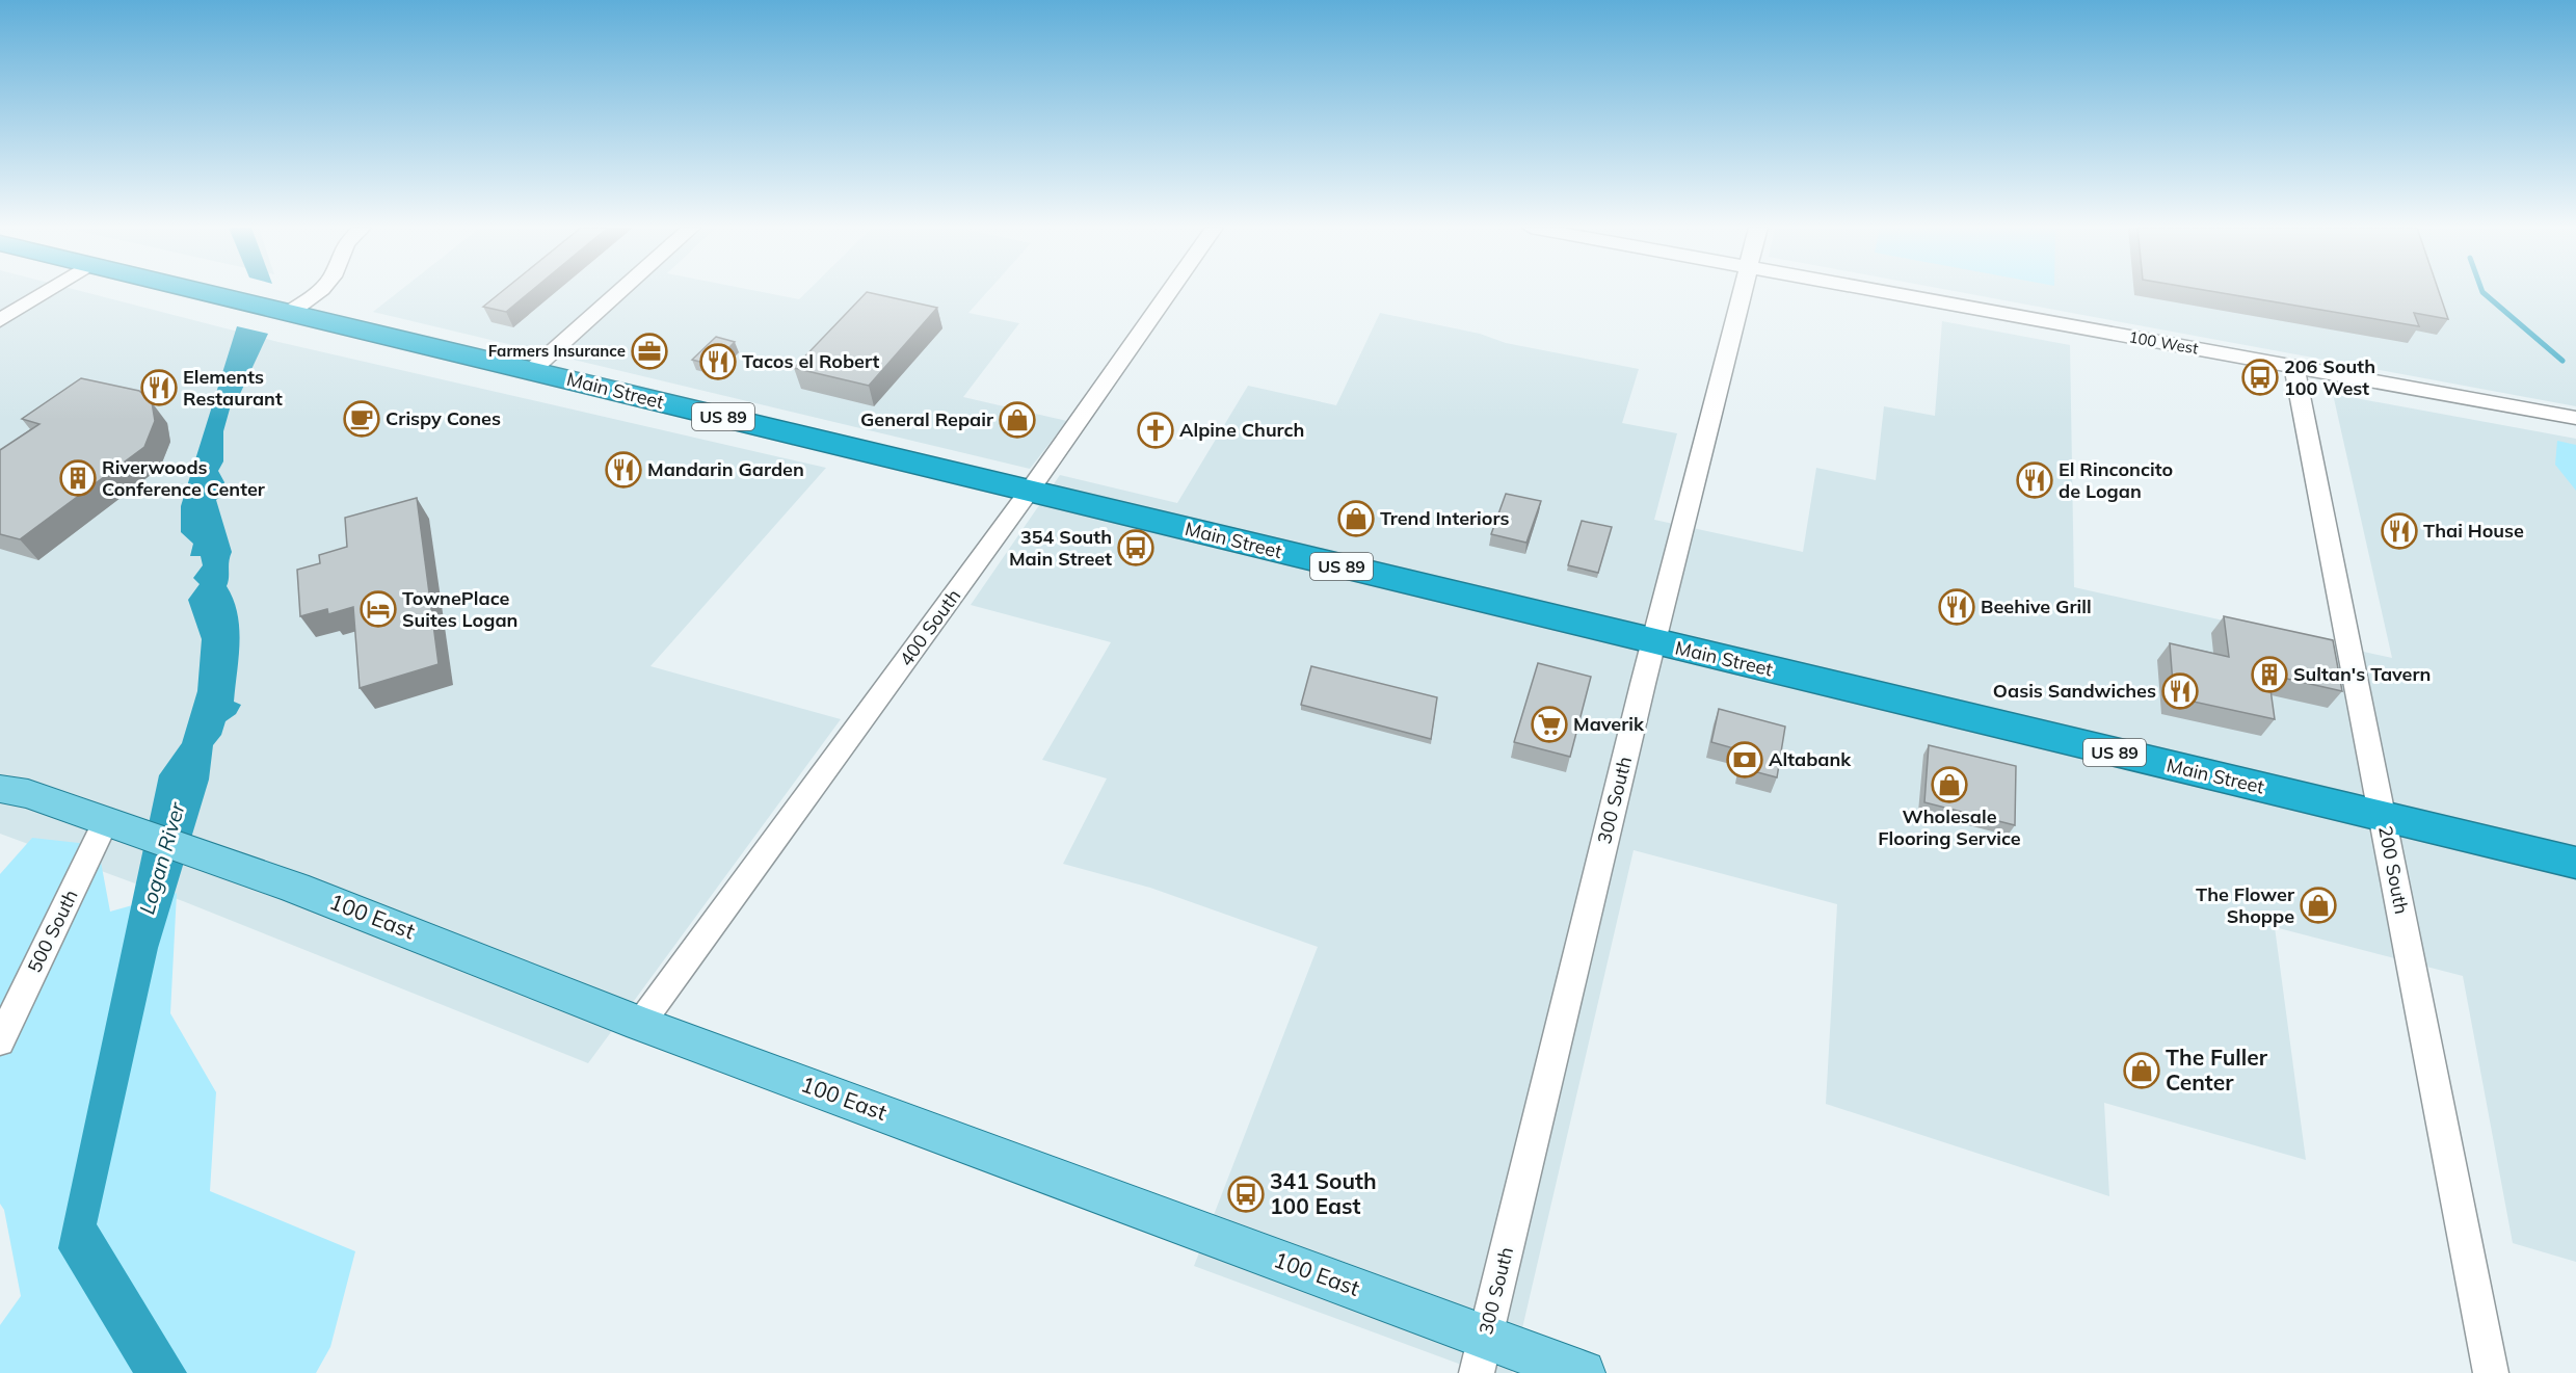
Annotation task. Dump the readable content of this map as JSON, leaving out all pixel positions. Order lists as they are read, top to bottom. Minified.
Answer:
{"streets":{"highway":["Main Street","US 89"],"main road":["100 East"],"street":["100 West","400 South","300 South","200 South","500 South"]},"crossings":[["100 West","200 South"],["Main Street","400 South"],["Main Street","300 South"],["Main Street","200 South"],["400 South","100 East"],["300 South","100 East"],["100 East","500 South"]],"water":["Logan River"],"places":{"office":["Farmers Insurance"],"restaurant":["Tacos el Robert","Elements Restaurant","Mandarin Garden","El Rinconcito de Logan","Thai House","Beehive Grill","Oasis Sandwiches"],"bus stop":["206 South 100 West","354 South Main Street","341 South 100 East"],"cafe":["Crispy Cones"],"shop":["General Repair","Trend Interiors","Wholesale Flooring Service","The Flower Shoppe","The Fuller Center"],"church":["Alpine Church"],"building":["Riverwoods Conference Center","Sultan's Tavern"],"hotel":["TownePlace Suites Logan"],"supermarket":["Maverik"],"bank":["Altabank"]}}
